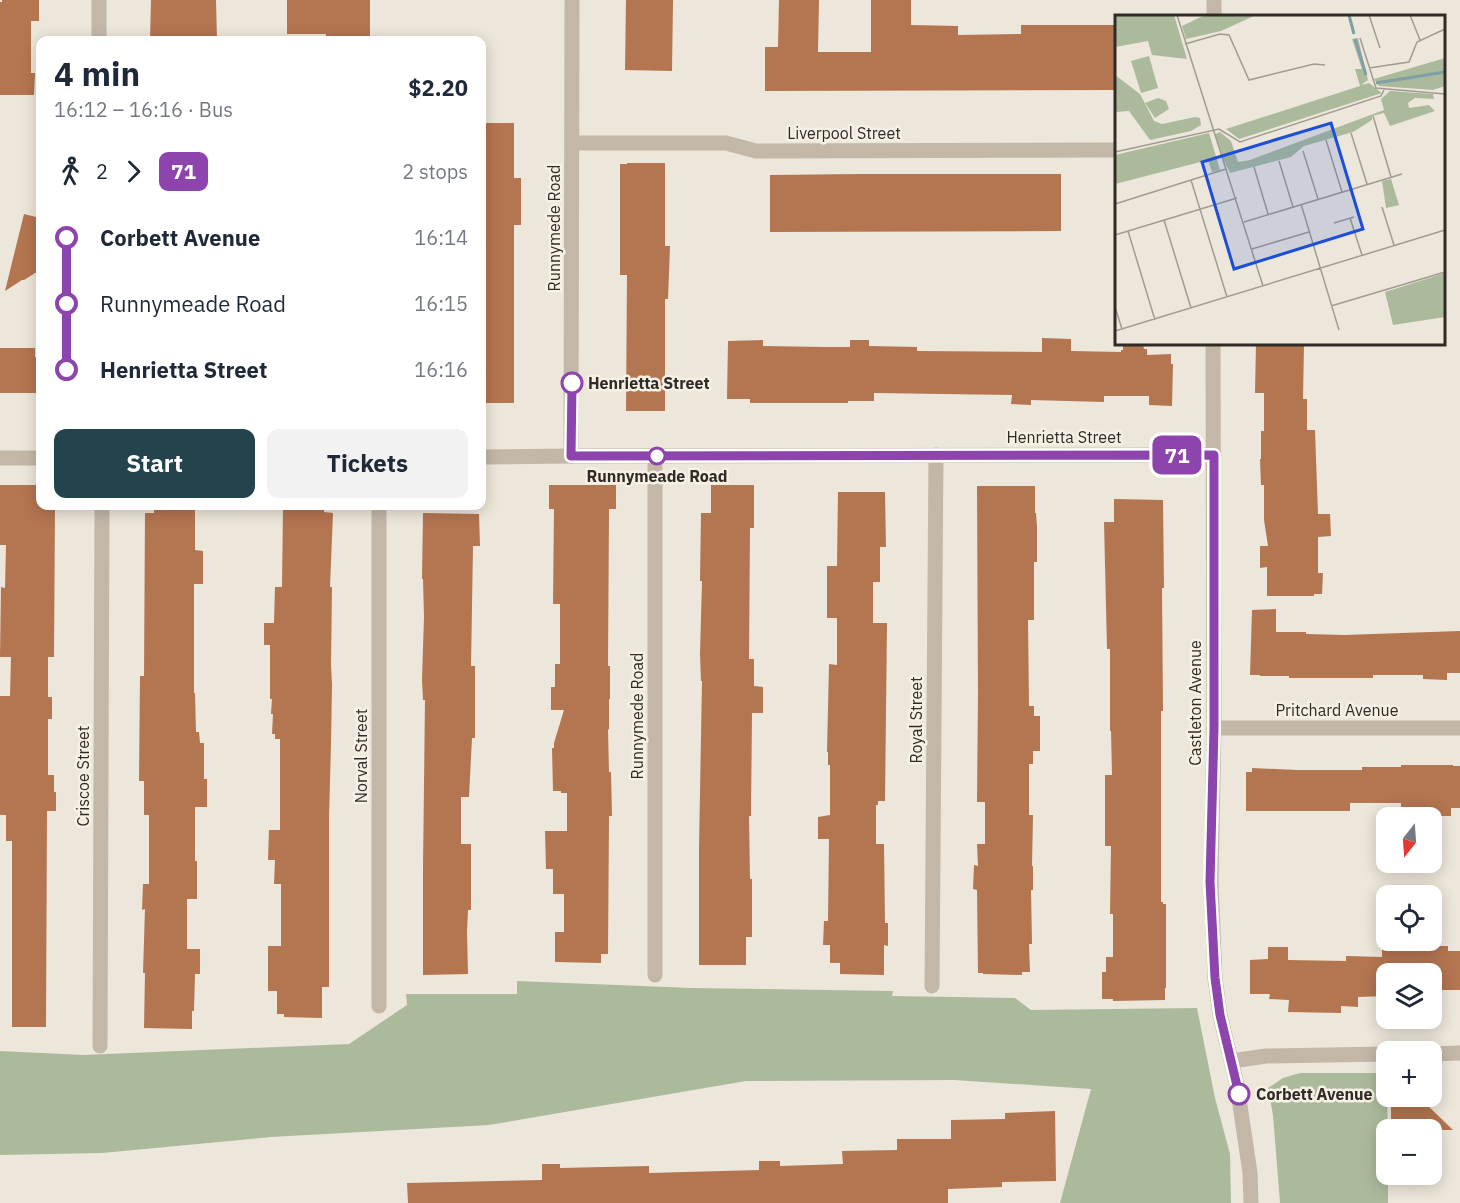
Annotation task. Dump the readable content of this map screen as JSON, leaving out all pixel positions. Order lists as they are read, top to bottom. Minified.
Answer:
{"streets":{"street":["Liverpool Street","Runnymede Road","Henrietta Street","Castleton Avenue","Pritchard Avenue","Royal Street","Norval Street","Criscoe Street"]},"crossings":[["Liverpool Street","Runnymede Road"],["Runnymede Road","Henrietta Street"],["Henrietta Street","Castleton Avenue"],["Henrietta Street","Royal Street"],["Castleton Avenue","Pritchard Avenue"]],"places":["Henrietta Street","Runnymeade Road","Corbett Avenue"],"lines":["bus line 71"],"north":"bottom","page":{"on_map":"71","heading":["4 min","16:12 – 16:16 · Bus","$2.20"],"legs":["2","71","2 stops"],"list":[{"name":"Corbett Avenue","value":"16:14"},{"name":"Runnymeade Road","value":"16:15"},{"name":"Henrietta Street","value":"16:16"}],"buttons":["Start","Tickets"],"map_buttons":["+","−"]}}
